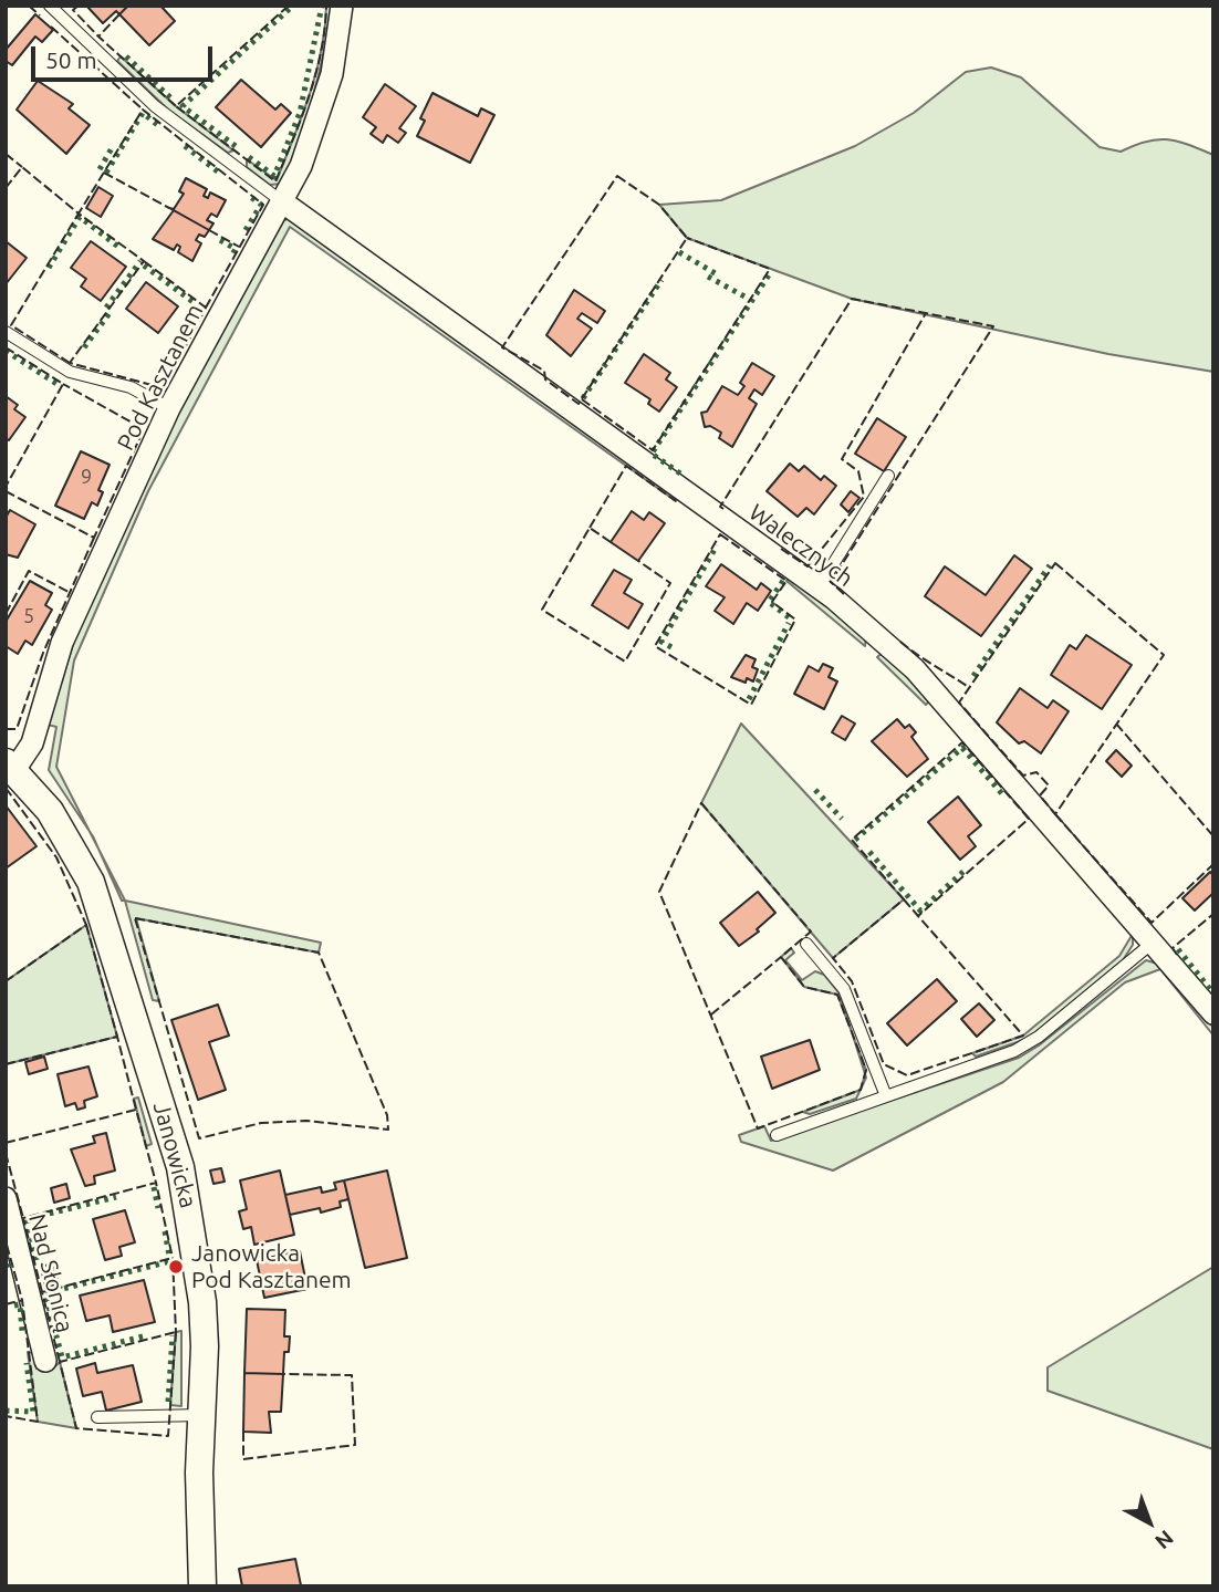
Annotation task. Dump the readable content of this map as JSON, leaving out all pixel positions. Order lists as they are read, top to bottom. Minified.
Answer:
{"streets":{"street":["Pod Kasztanem","Walecznych","Janowicka","Nad Słonicą"]},"crossings":[["Pod Kasztanem","Walecznych"],["Pod Kasztanem","Janowicka"]],"places":["Janowicka Pod Kasztanem"],"house_numbers":["9","5"],"scale_bar":"50 m","north":"bottom right"}
